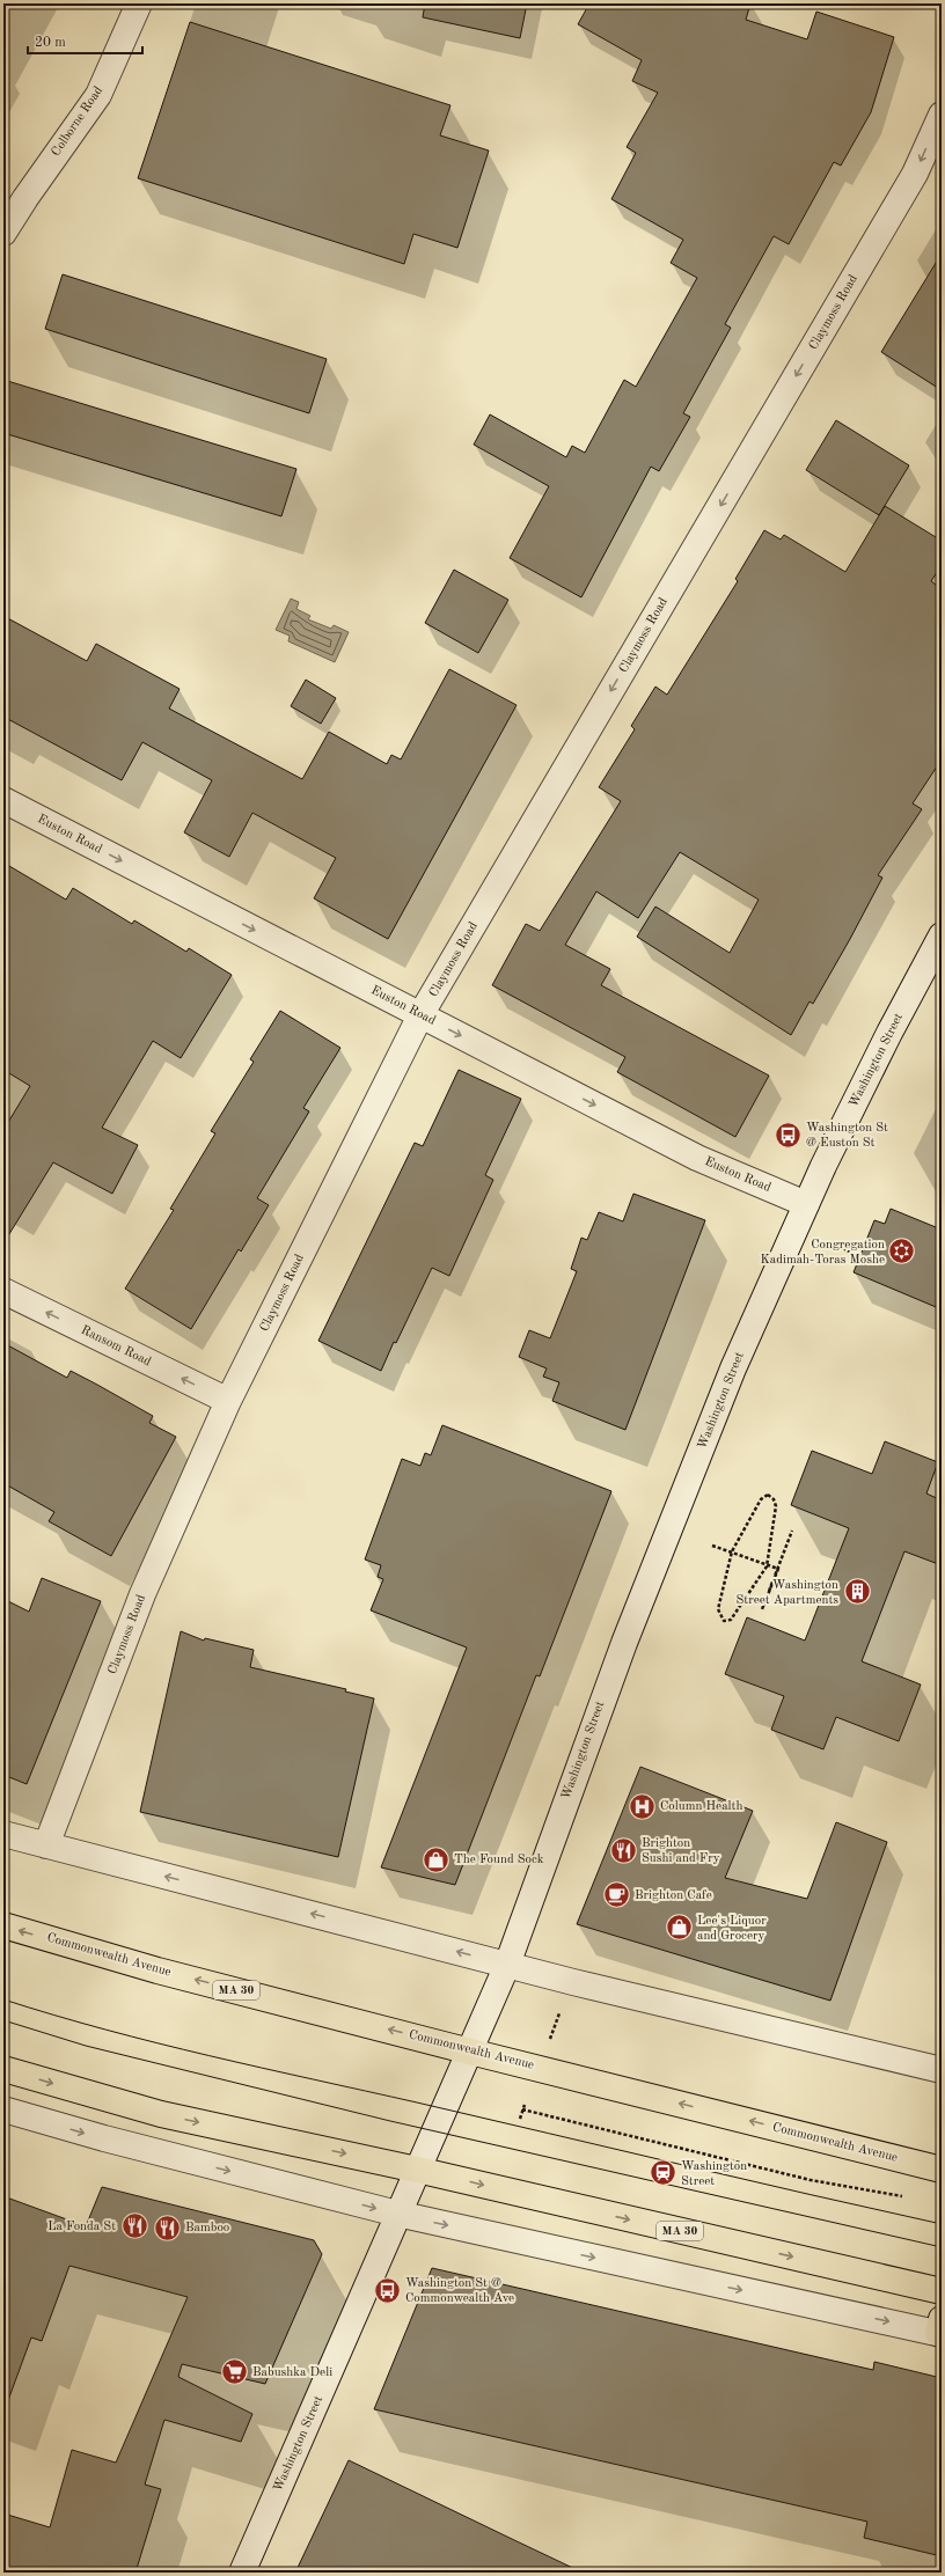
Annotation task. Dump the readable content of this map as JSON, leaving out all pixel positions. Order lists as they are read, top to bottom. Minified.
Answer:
{"streets":{"main road":["Commonwealth Avenue","MA 30"],"street":["Colborne Road","Claymoss Road","Euston Road","Washington Street","Ransom Road"]},"crossings":[["Claymoss Road","Euston Road"],["Claymoss Road","Ransom Road"],["Euston Road","Washington Street"],["Washington Street","Commonwealth Avenue"],["Washington Street","MA 30"]],"one_way":["Claymoss Road","Euston Road","Ransom Road"],"places":{"bus stop":["Washington St @ Euston St","Washington St @ Commonwealth Ave"],"synagogue":["Congregation Kadimah-Toras Moshe"],"building":["Washington Street Apartments"],"hospital":["Column Health"],"restaurant":["Brighton Sushi and Fry","La Fonda St","Bamboo"],"shop":["The Found Sock","Lee's Liquor and Grocery"],"cafe":["Brighton Cafe"],"station":["Washington Street"],"supermarket":["Babushka Deli"]},"scale_bar":"20 m"}
